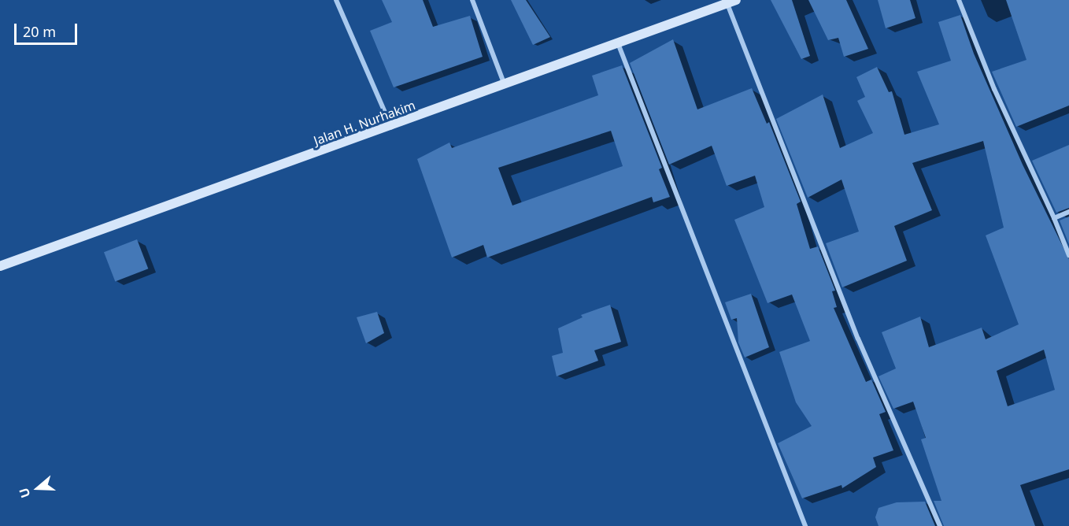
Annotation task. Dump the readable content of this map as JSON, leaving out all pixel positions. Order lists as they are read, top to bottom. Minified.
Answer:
{"streets":{"main road":["Jalan H. Nurhakim"]},"scale_bar":"20 m","north":"left"}
